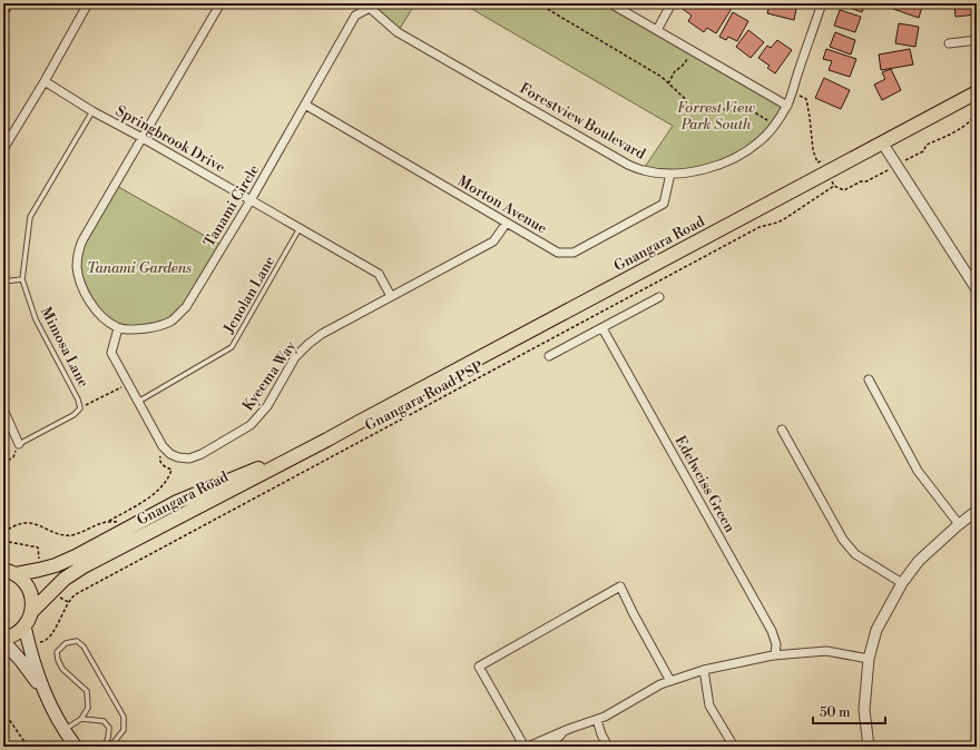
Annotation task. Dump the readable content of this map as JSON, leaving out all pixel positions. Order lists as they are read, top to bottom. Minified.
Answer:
{"streets":{"main road":["Gnangara Road"],"street":["Forestview Boulevard","Springbrook Drive","Morton Avenue","Tanami Circle","Kyeema Way","Edelweiss Green"],"lane":["Jenolan Lane","Mimosa Lane"],"path":["Gnangara Road PSP"]},"crossings":[["Forestview Boulevard","Morton Avenue"],["Forestview Boulevard","Tanami Circle"],["Springbrook Drive","Tanami Circle"],["Springbrook Drive","Jenolan Lane"],["Springbrook Drive","Mimosa Lane"],["Springbrook Drive","Kyeema Way"],["Morton Avenue","Tanami Circle"],["Morton Avenue","Kyeema Way"],["Tanami Circle","Kyeema Way"],["Jenolan Lane","Kyeema Way"]],"parks":["Forrest View Park South","Tanami Gardens"],"scale_bar":"50 m"}
